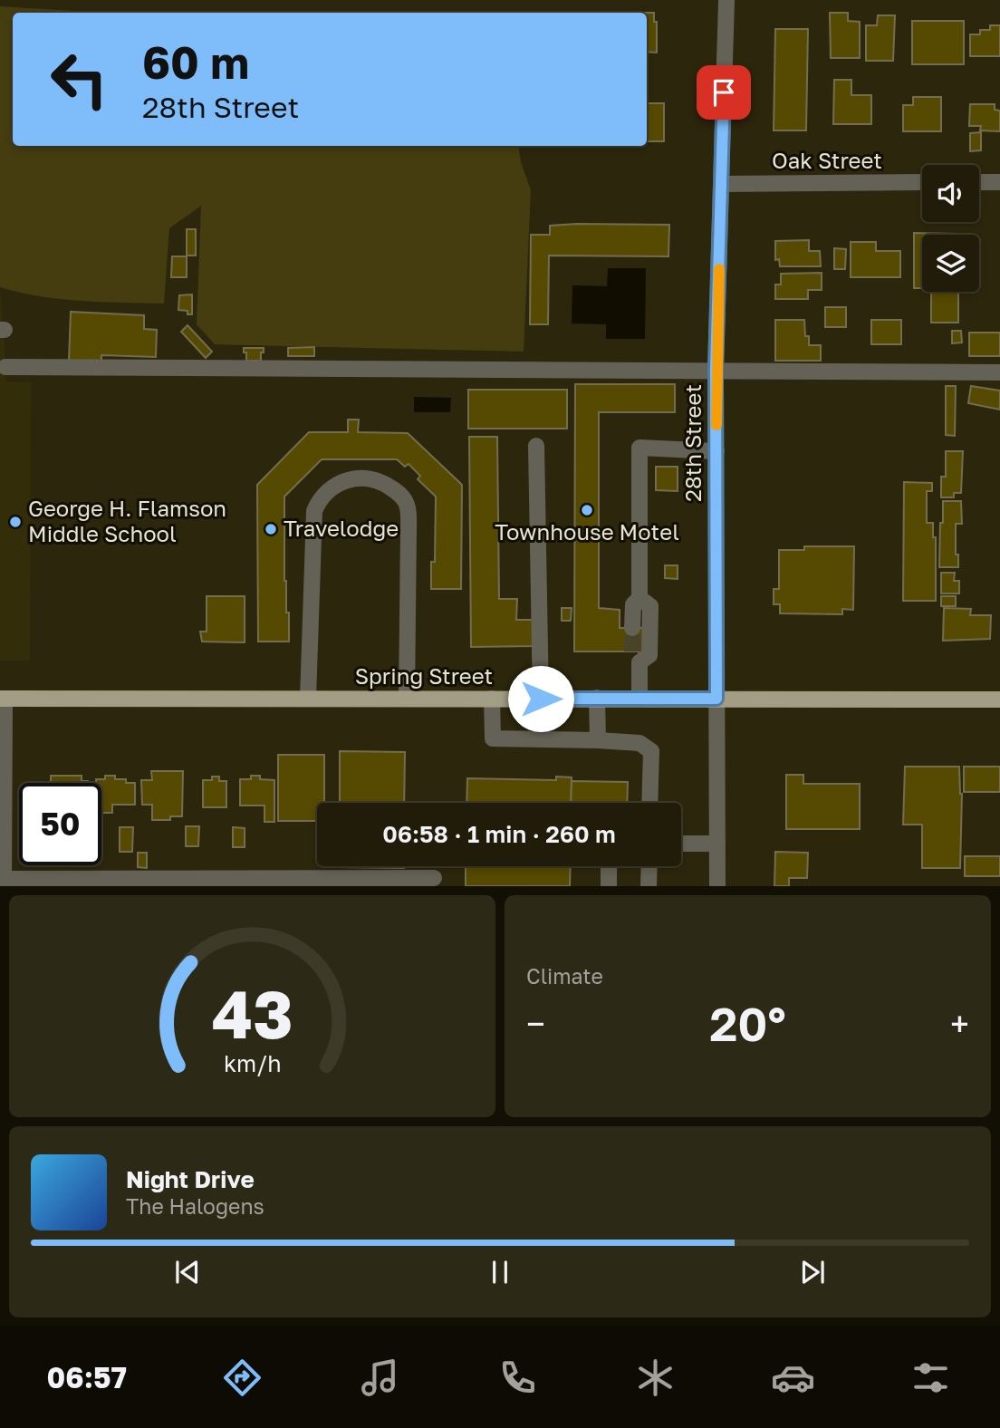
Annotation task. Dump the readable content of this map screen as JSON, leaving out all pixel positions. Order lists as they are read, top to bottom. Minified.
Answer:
{"streets":{"main road":["Spring Street"],"street":["Oak Street","28th Street"]},"crossings":[["Oak Street","28th Street"],["28th Street","Spring Street"]],"places":["Townhouse Motel","George H. Flamson Middle School","Travelodge"],"page":{"turn":["60 m","28th Street"],"limit":"50","trip":"06:58 · 1 min · 260 m","tile":"Climate","heat":["−","20°","+"],"song":["Night Drive","The Halogens"],"tabs":"06:57","gauge":["43","km/h"]}}
